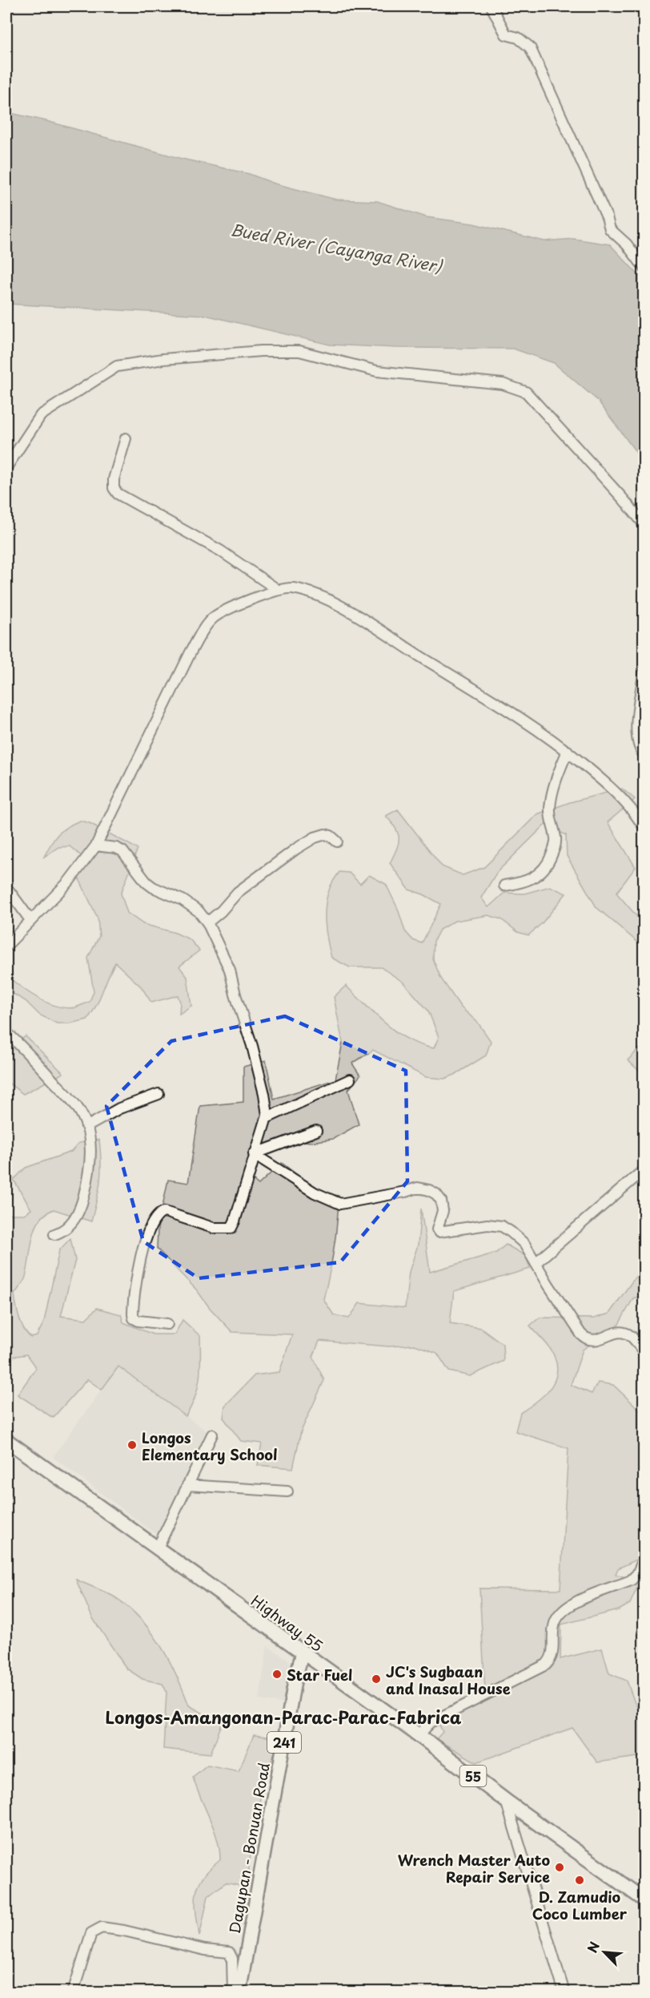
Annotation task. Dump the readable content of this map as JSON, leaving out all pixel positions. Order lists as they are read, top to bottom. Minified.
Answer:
{"streets":{"highway":["Highway 55","55"],"main road":["241","Dagupan - Bonuan Road"]},"crossings":[["Highway 55","Dagupan - Bonuan Road"]],"districts":["Longos-Amangonan-Parac‑Parac-Fabrica"],"water":["Bued River (Cayanga River)"],"places":["Longos Elementary School","Star Fuel","JC's Sugbaan and Inasal House","Wrench Master Auto Repair Service","D. Zamudio Coco Lumber"],"north":"top left"}
